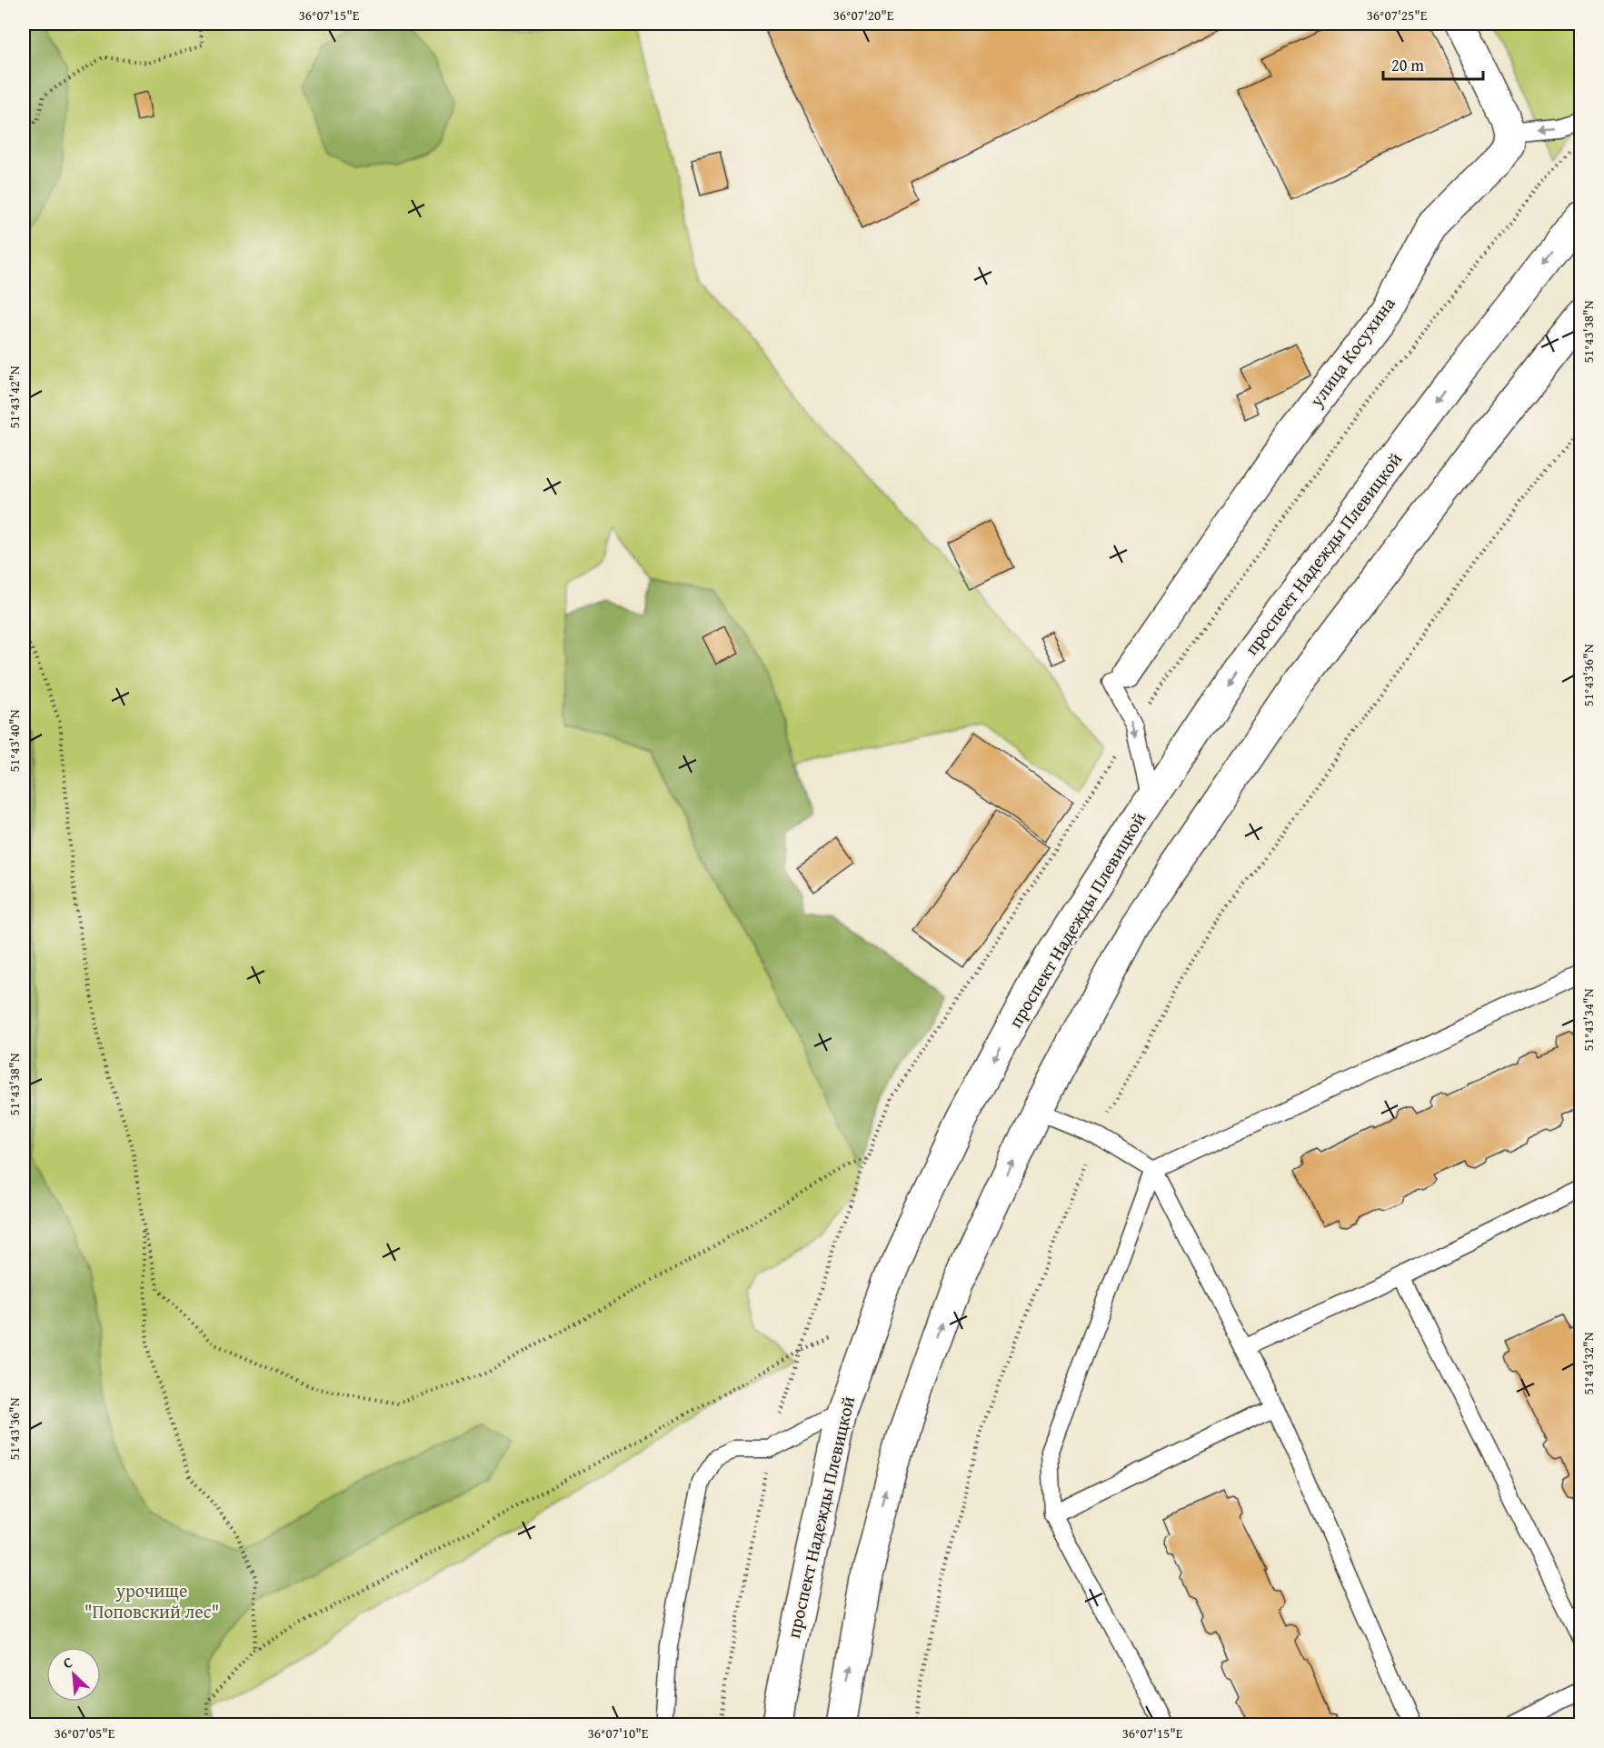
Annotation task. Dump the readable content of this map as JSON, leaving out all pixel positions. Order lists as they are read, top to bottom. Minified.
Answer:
{"streets":{"main road":["улица Косухина","проспект Надежды Плевицкой"]},"parks":["урочище \"Поповский лес\""],"scale_bar":"20 m","north":"top left","coordinates":["36°07'15\"E","36°07'20\"E","36°07'25\"E","51°43'38\"N","51°43'42\"N","51°43'36\"N","51°43'40\"N","51°43'34\"N","51°43'32\"N","36°07'05\"E","36°07'10\"E"]}
